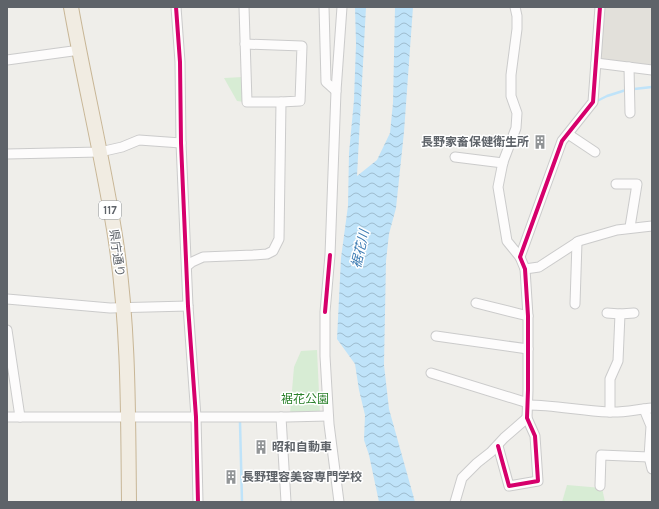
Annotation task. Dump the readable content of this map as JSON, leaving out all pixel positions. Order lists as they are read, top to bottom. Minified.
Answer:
{"streets":{"highway":["117","県庁通り"]},"water":["裾花川"],"parks":["裾花公園"],"places":{"building":["長野家畜保健衛生所","昭和自動車","長野理容美容専門学校"]}}
